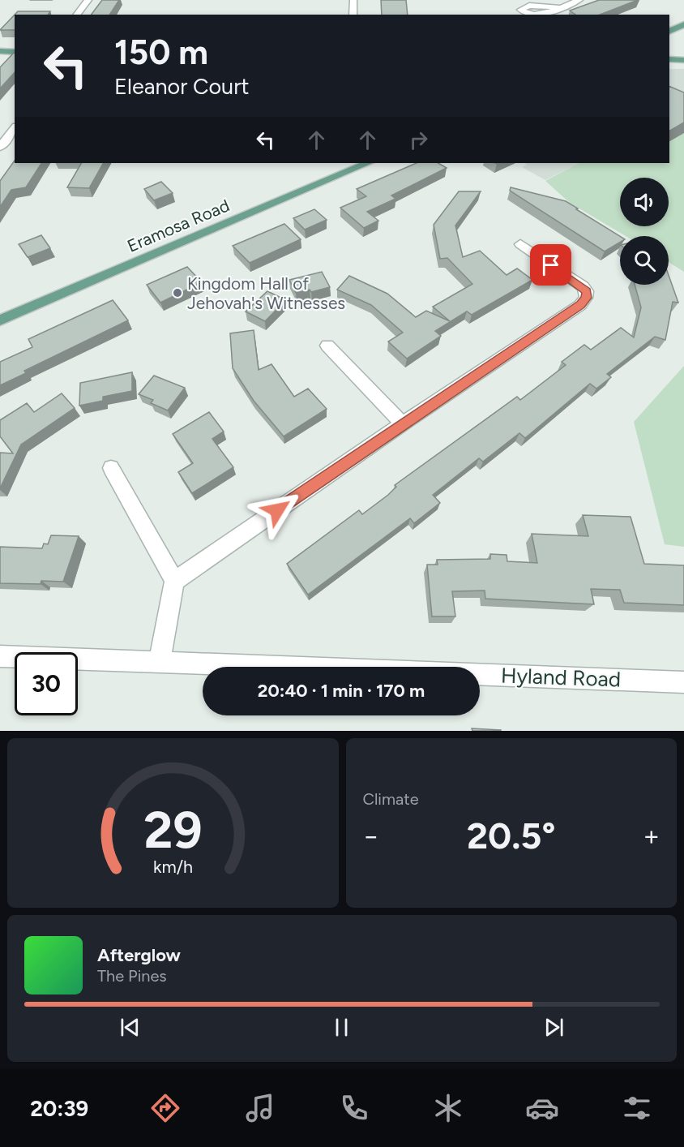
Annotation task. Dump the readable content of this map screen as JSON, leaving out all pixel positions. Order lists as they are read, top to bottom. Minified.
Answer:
{"streets":{"main road":["Eramosa Road"],"street":["Hyland Road"]},"places":["Kingdom Hall of Jehovah's Witnesses"],"page":{"turn":["150 m","Eleanor Court"],"limit":"30","trip":"20:40 · 1 min · 170 m","tile":"Climate","heat":["−","20.5°","+"],"song":["Afterglow","The Pines"],"tabs":"20:39","gauge":["29","km/h"]}}
